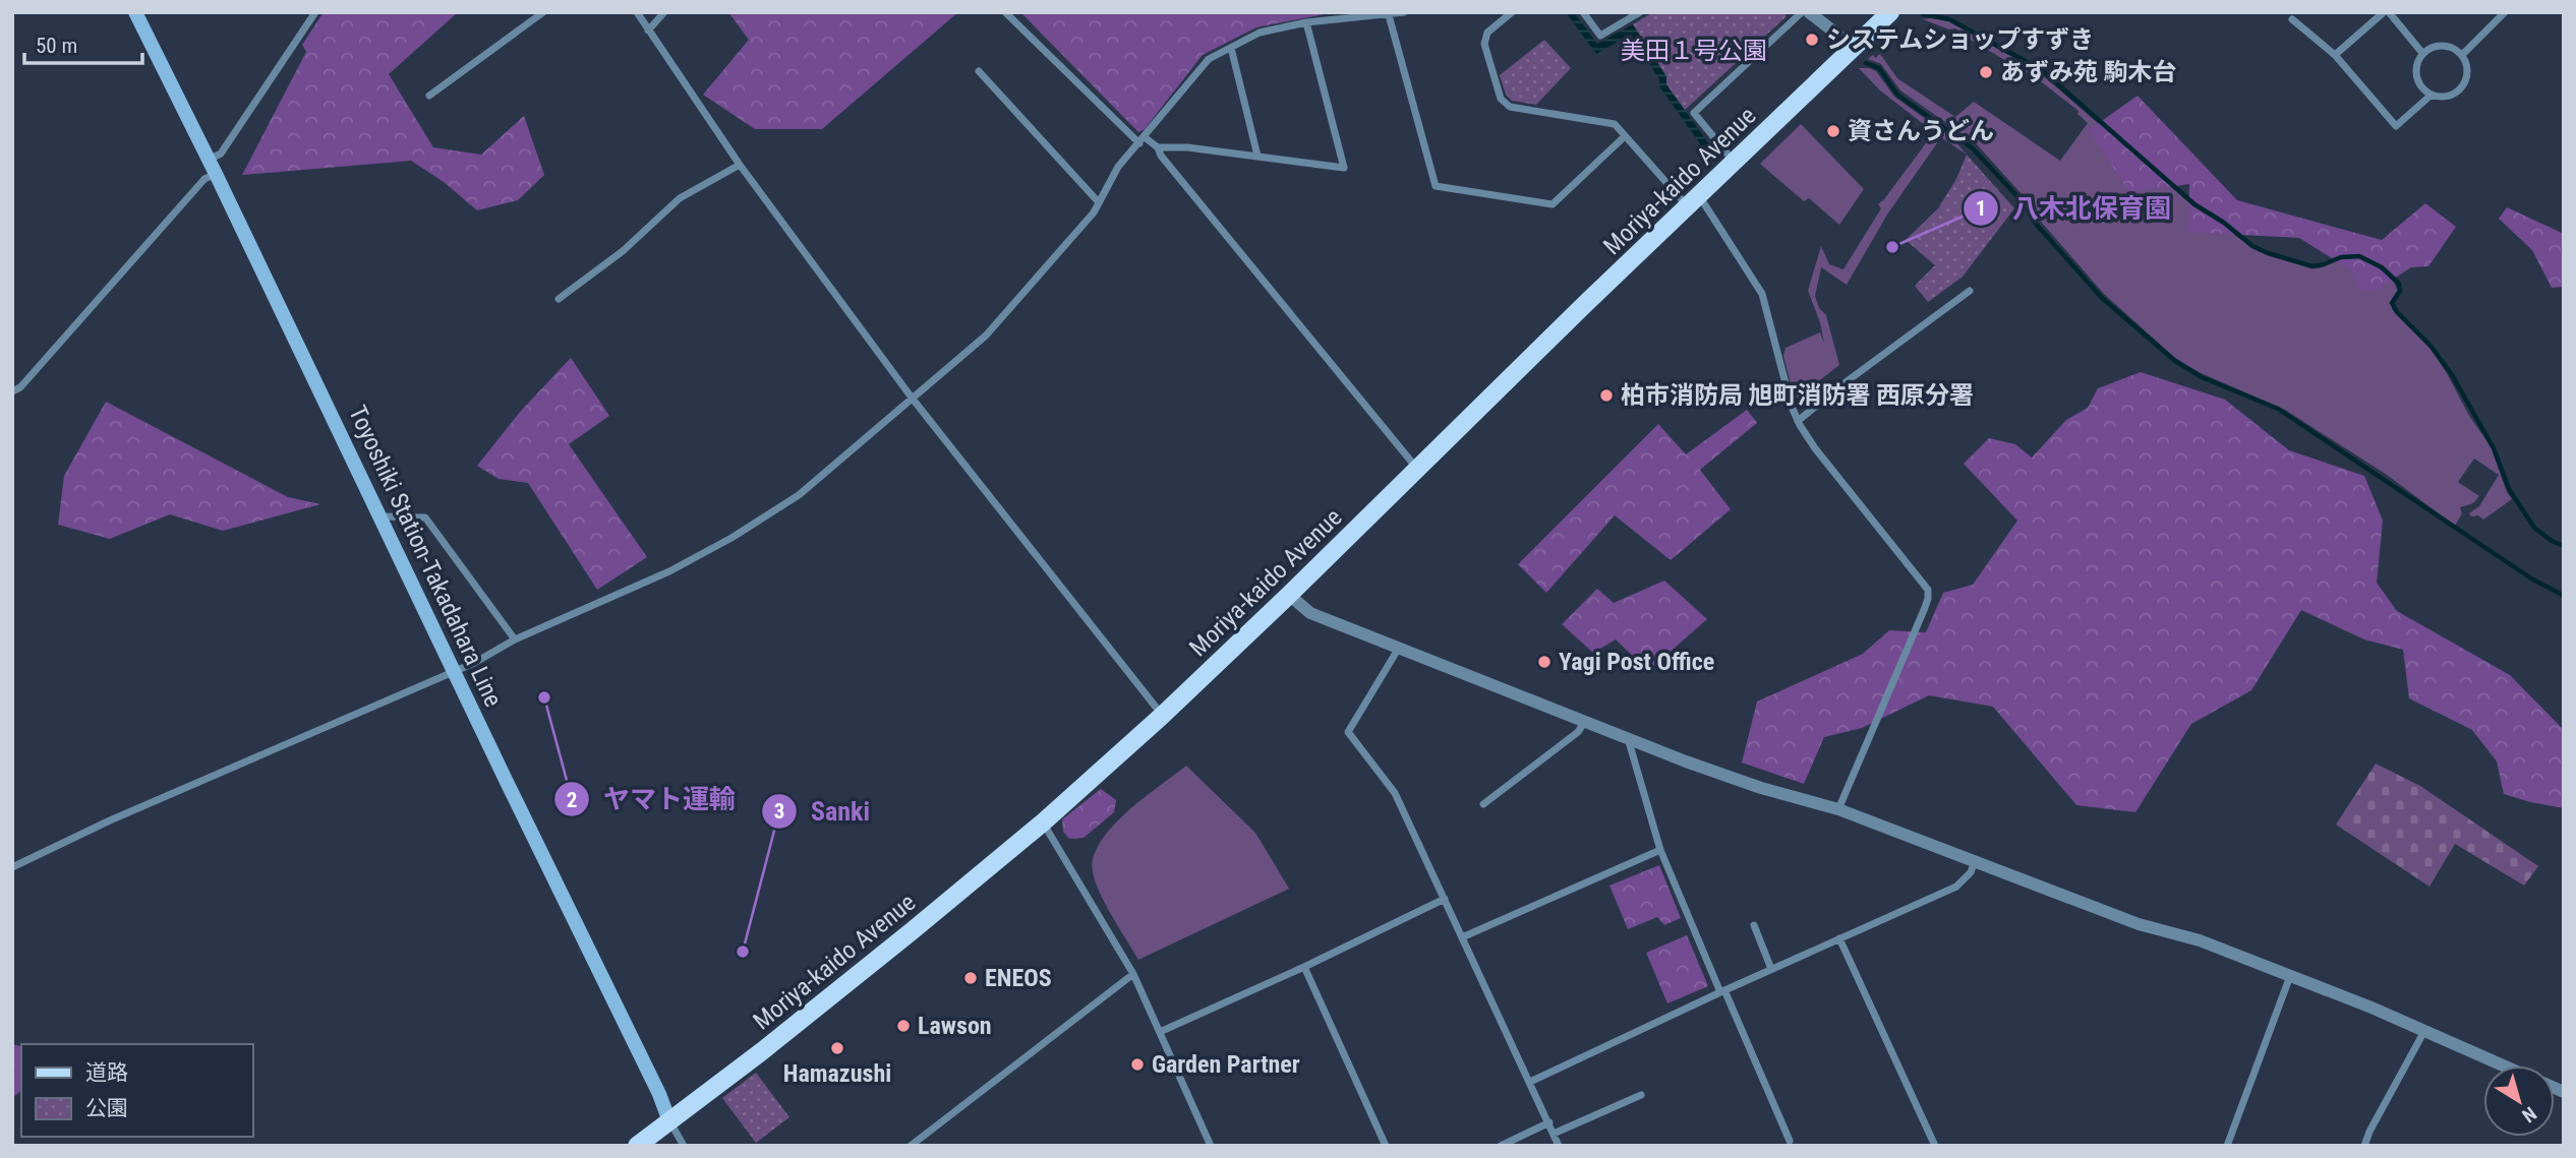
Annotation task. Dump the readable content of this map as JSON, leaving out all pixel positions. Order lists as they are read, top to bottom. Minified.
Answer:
{"streets":{"main road":["Moriya-kaido Avenue","Toyoshiki Station-Takadahara Line"]},"crossings":[["Moriya-kaido Avenue","Toyoshiki Station-Takadahara Line"]],"parks":["美田１号公園"],"places":["システムショップすずき","あずみ苑 駒木台","資さんうどん","八木北保育園","柏市消防局 旭町消防署 西原分署","Yagi Post Office","ヤマト運輸","Sanki","ENEOS","Lawson","Hamazushi","Garden Partner"],"legend":["道路","公園"],"scale_bar":"50 m","north":"bottom right"}
